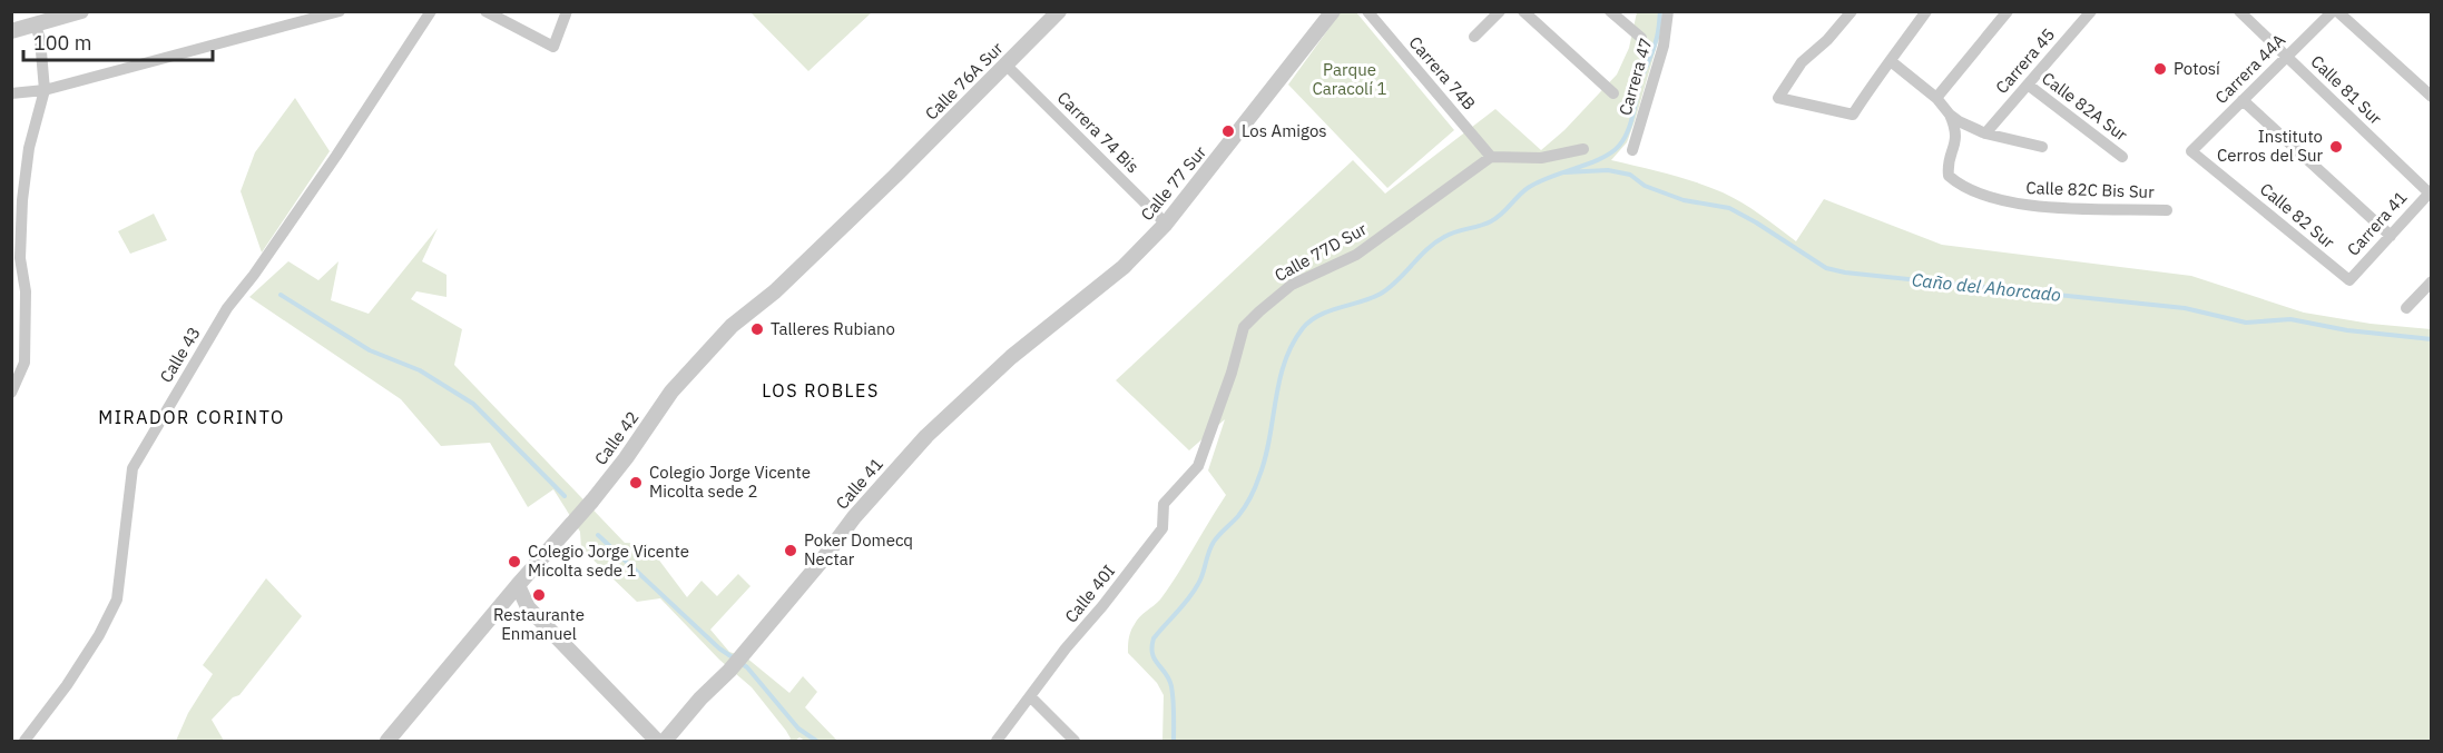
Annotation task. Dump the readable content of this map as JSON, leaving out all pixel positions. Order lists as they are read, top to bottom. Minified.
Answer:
{"streets":{"street":["Carrera 45","Carrera 44A","Carrera 74B","Carrera 47","Calle 76A Sur","Calle 81 Sur","Calle 82A Sur","Carrera 74 Bis","Calle 77 Sur","Calle 82C Bis Sur","Calle 82 Sur","Carrera 41","Calle 77D Sur","Calle 43","Calle 42","Calle 41","Calle 40I"]},"crossings":[["Carrera 45","Calle 82A Sur"],["Carrera 44A","Calle 81 Sur"],["Carrera 44A","Calle 82 Sur"],["Carrera 74B","Calle 77D Sur"],["Calle 76A Sur","Carrera 74 Bis"],["Calle 76A Sur","Calle 42"],["Calle 81 Sur","Carrera 41"],["Carrera 74 Bis","Calle 77 Sur"],["Calle 77 Sur","Calle 41"],["Calle 82 Sur","Carrera 41"],["Calle 77D Sur","Calle 40I"]],"districts":["LOS ROBLES","MIRADOR CORINTO"],"water":["Caño del Ahorcado"],"parks":["Parque Caracolí 1"],"places":["Potosí","Los Amigos","Instituto Cerros del Sur","Talleres Rubiano","Colegio Jorge Vicente Micolta sede 2","Poker Domecq Nectar","Colegio Jorge Vicente Micolta sede 1","Restaurante Enmanuel"],"scale_bar":"100 m"}
